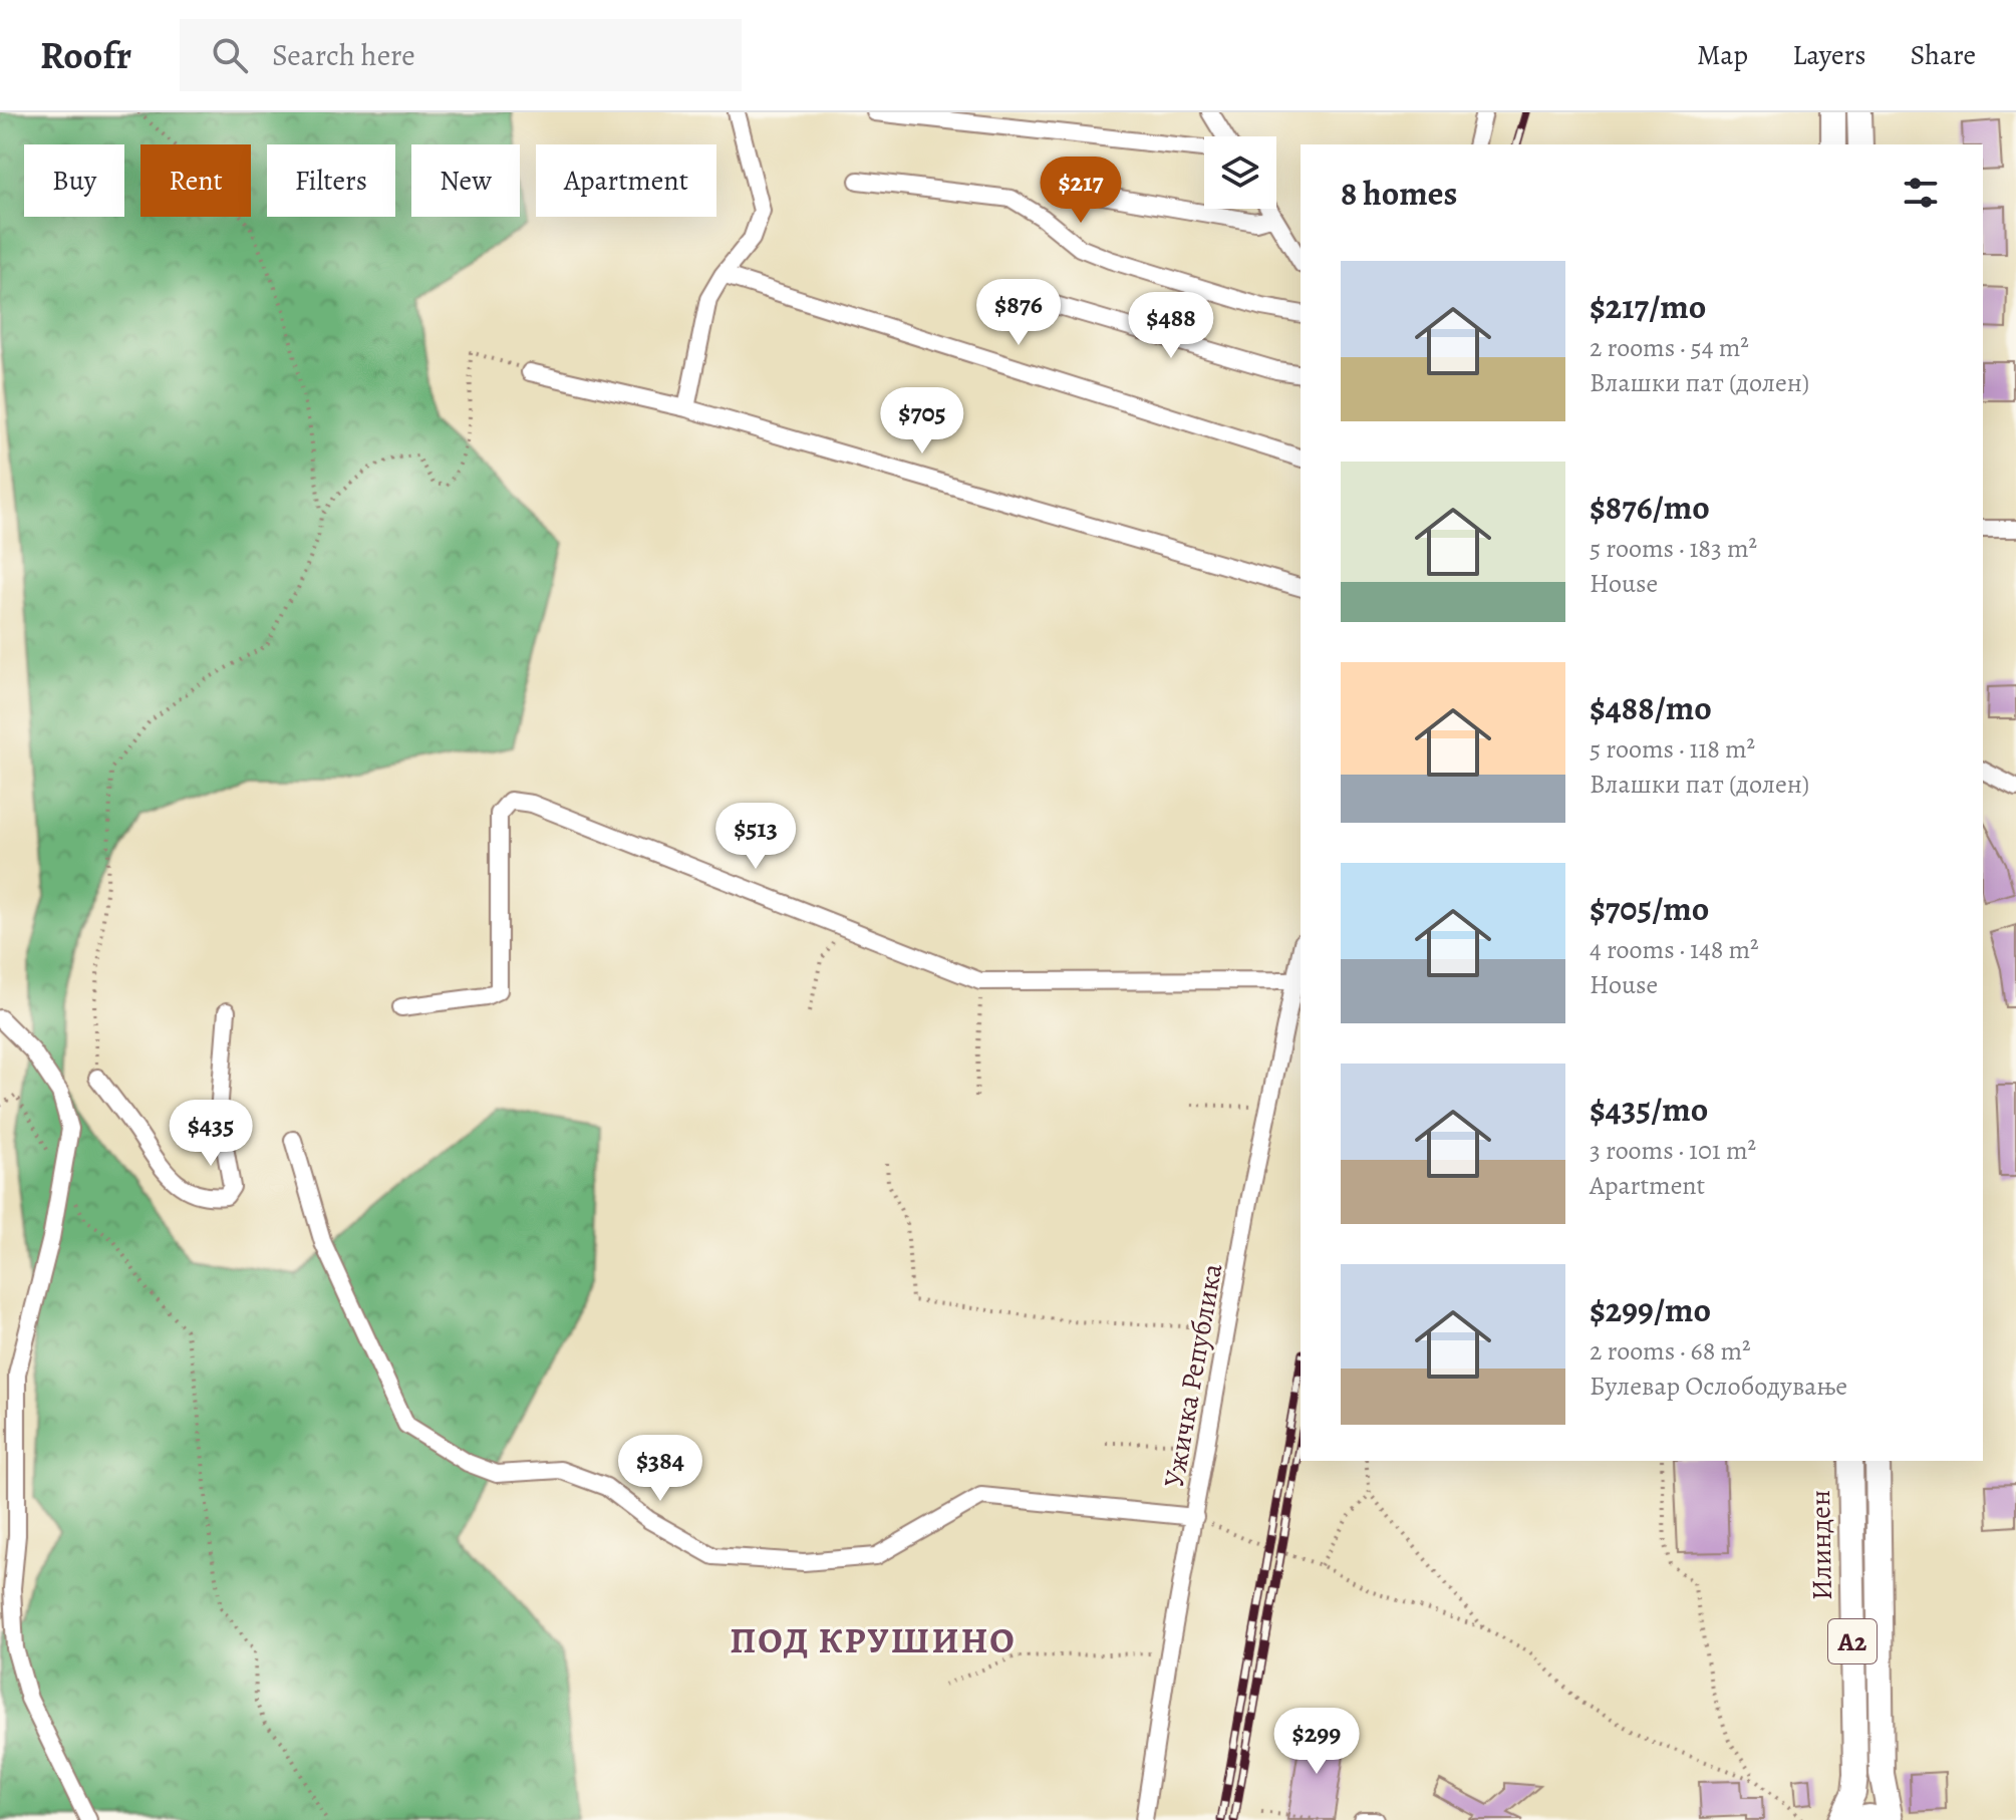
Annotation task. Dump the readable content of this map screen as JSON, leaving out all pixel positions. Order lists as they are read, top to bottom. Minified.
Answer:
{"streets":{"main road":["Илинден","A2"],"street":["Ужичка Република"]},"districts":["ПОД КРУШИНО"],"page":{"header":"Roofr","search":"Search here","nav":["Map","Layers","Share"],"chip":["Buy","Rent","Filters","New","Apartment"],"heading":"8 homes","price":["$217","$876","$488","$705","$513","$435","$384","$299"],"list":[{"name":"$217/mo","note":"2 rooms · 54 m² · Влашки пат (долен)"},{"name":"$876/mo","note":"5 rooms · 183 m² · House"},{"name":"$488/mo","note":"5 rooms · 118 m² · Влашки пат (долен)"},{"name":"$705/mo","note":"4 rooms · 148 m² · House"},{"name":"$435/mo","note":"3 rooms · 101 m² · Apartment"},{"name":"$299/mo","note":"2 rooms · 68 m² · Булевар Ослободување"}]}}
